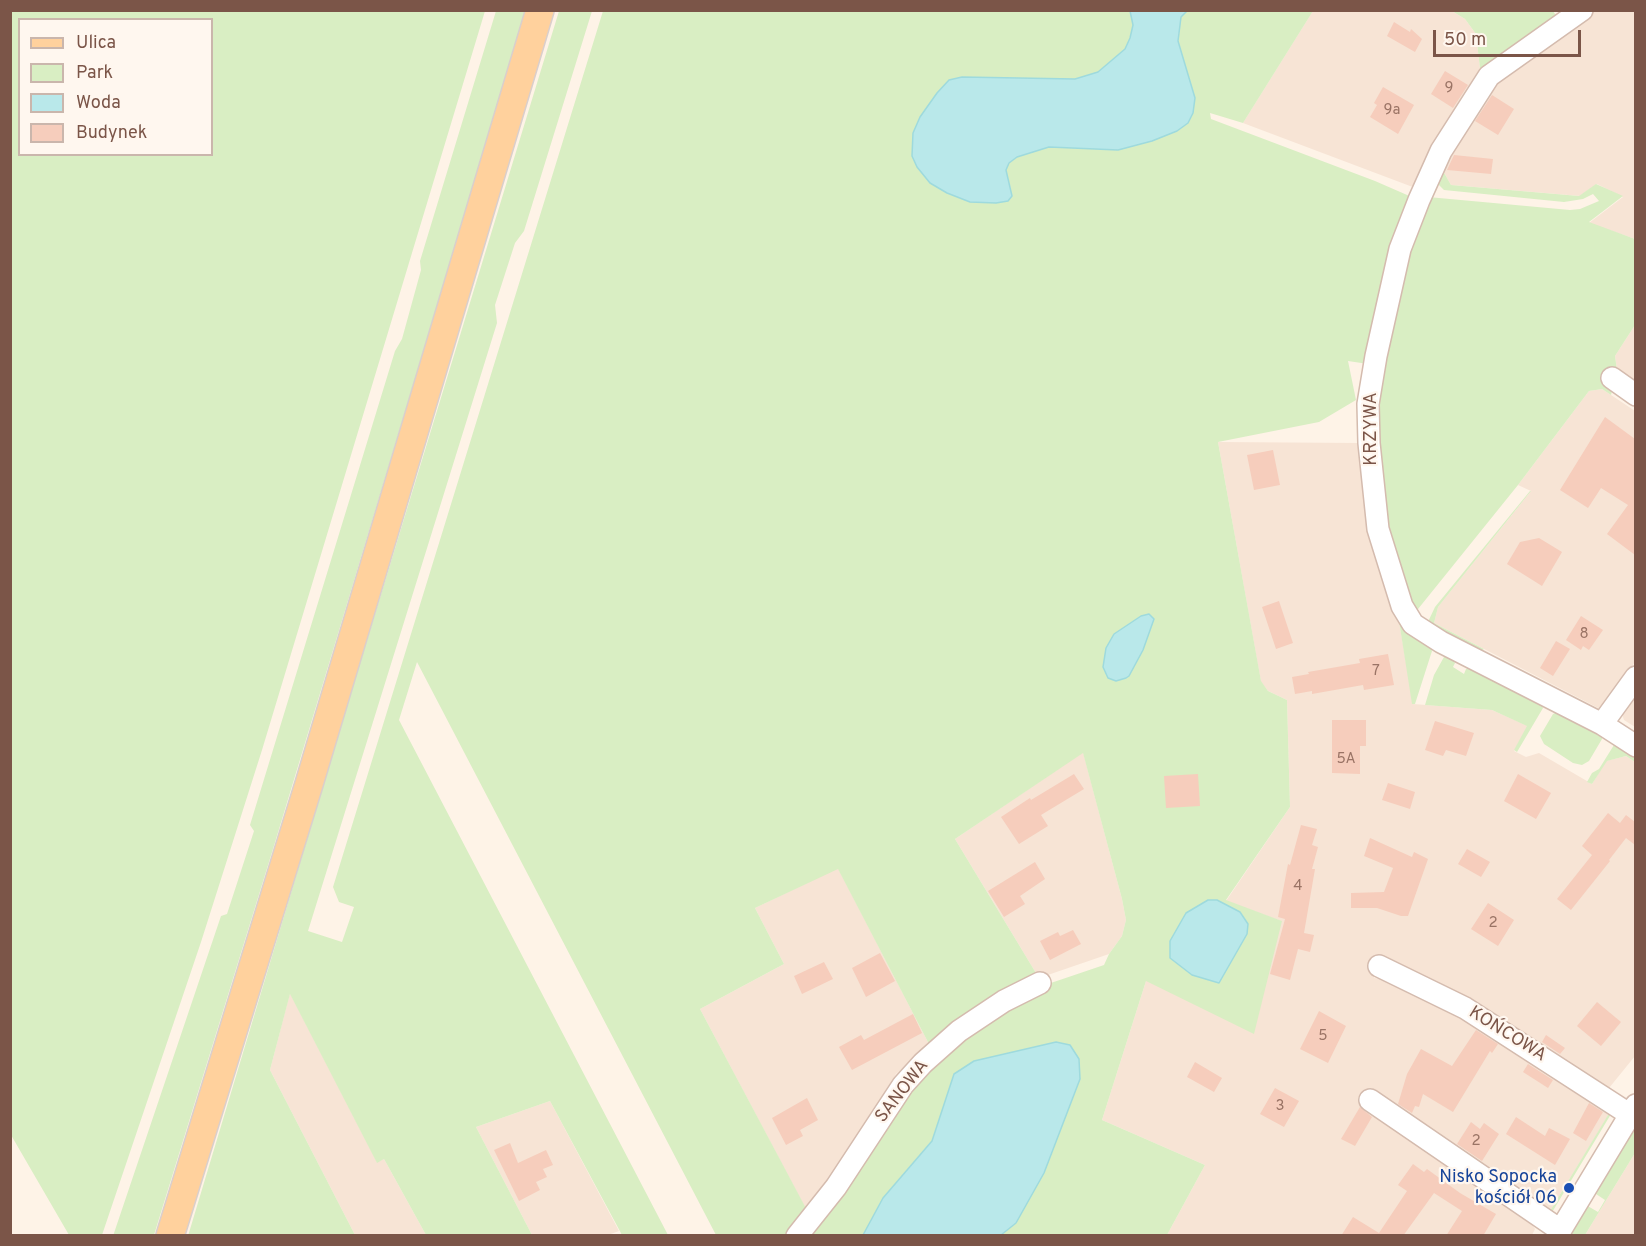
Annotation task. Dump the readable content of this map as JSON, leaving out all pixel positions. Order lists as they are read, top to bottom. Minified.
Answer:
{"streets":{"street":["KRZYWA","KOŃCOWA","SANOWA"]},"places":["Nisko Sopocka kościół 06"],"house_numbers":["9","9a","8","7","5A","4","2","5","3","2"],"legend":["Ulica","Park","Woda","Budynek"],"scale_bar":"50 m"}
